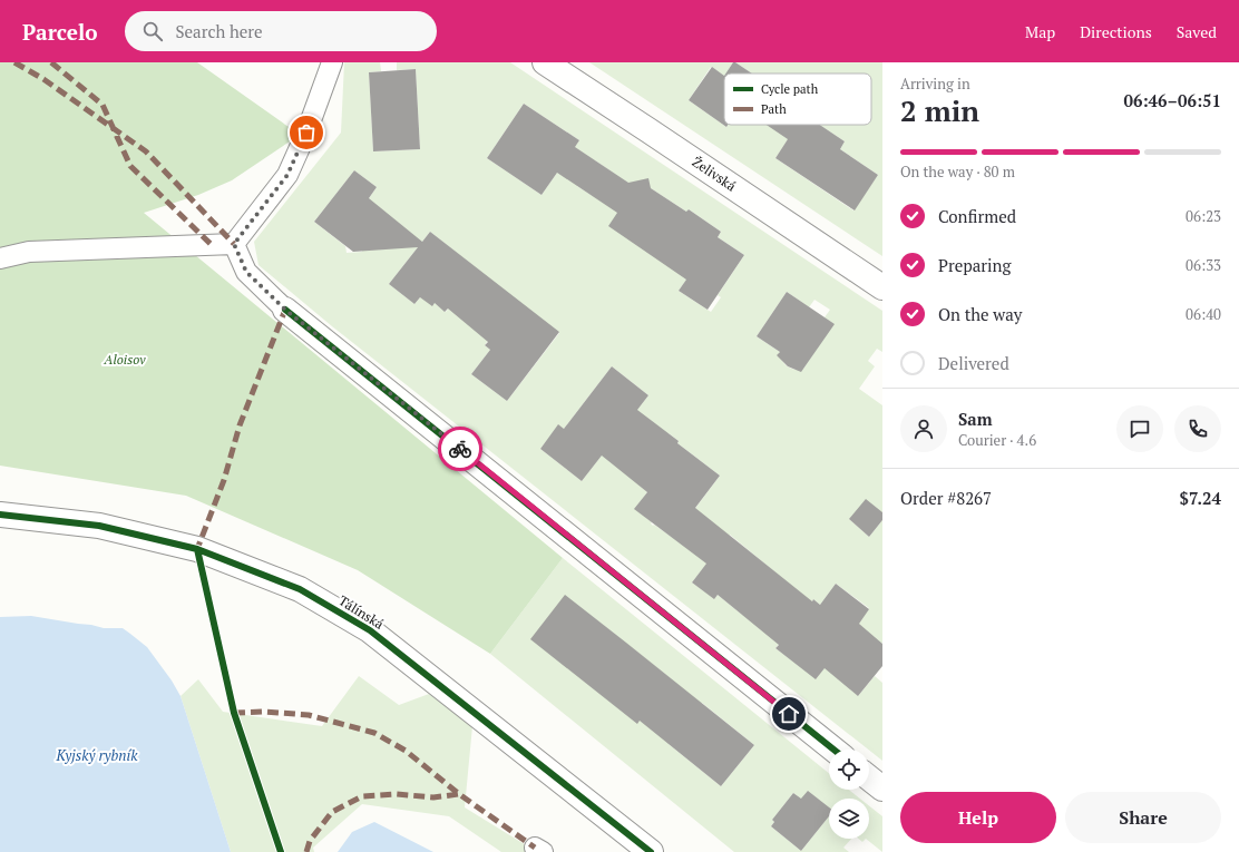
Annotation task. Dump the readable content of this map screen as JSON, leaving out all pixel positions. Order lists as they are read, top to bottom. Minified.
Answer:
{"streets":{"street":["Želivská","Tálínská"]},"water":["Kyjský rybník"],"parks":["Aloisov"],"legend":["Cycle path","Path"],"page":{"header":"Parcelo","search":"Search here","nav":["Map","Directions","Saved"],"heading":["2 min","Arriving in","06:46–06:51"],"panel":["Sam","Courier · 4.6","Order #8267","$7.24"],"bar":"On the way · 80 m","list":[["Confirmed","06:23"],["Preparing","06:33"],["On the way","06:40"],"Delivered"],"buttons":["Help","Share"]}}
